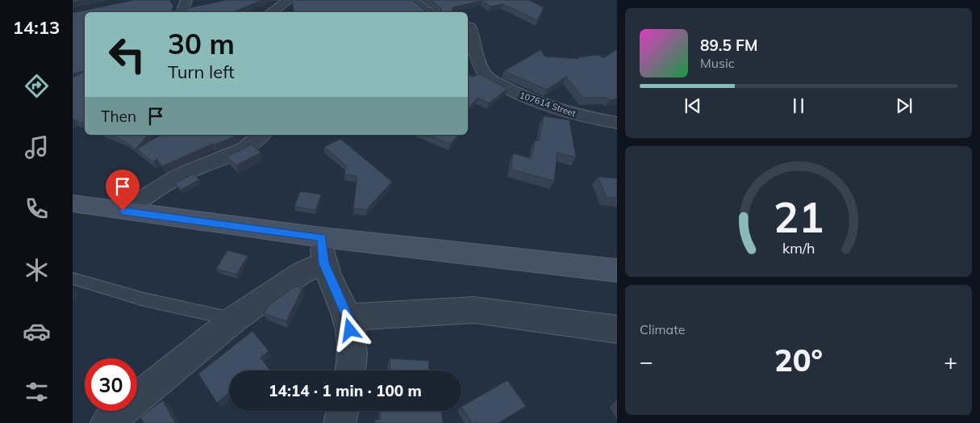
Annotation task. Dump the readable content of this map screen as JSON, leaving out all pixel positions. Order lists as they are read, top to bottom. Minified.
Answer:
{"streets":{"street":["107614 Street"]},"page":{"tabs":"14:13","turn":["30 m","Turn left"],"song":["89.5 FM","Music"],"then":"Then","tile":"Climate","heat":["−","20°","+"],"limit":"30","trip":"14:14 · 1 min · 100 m","gauge":["21","km/h"]}}
